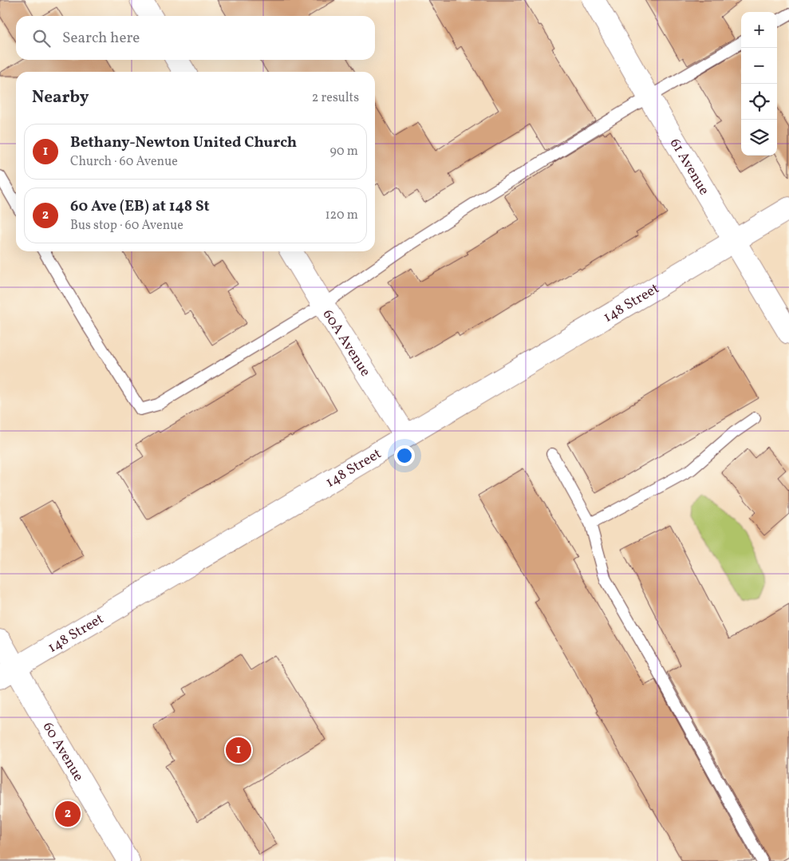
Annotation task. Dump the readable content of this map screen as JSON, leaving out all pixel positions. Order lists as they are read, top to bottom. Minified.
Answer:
{"streets":{"street":["61 Avenue","148 Street","60A Avenue","60 Avenue"]},"crossings":[["61 Avenue","148 Street"],["148 Street","60A Avenue"],["148 Street","60 Avenue"]],"page":{"map_buttons":["+","−"],"search":"Search here","heading":["Nearby","2 results"],"list":[{"mark":"1","name":"Bethany-Newton United Church","note":"Church · 60 Avenue","value":"90 m"},{"mark":"2","name":"60 Ave (EB) at 148 St","note":"Bus stop · 60 Avenue","value":"120 m"}],"pins":["1","2"]}}
